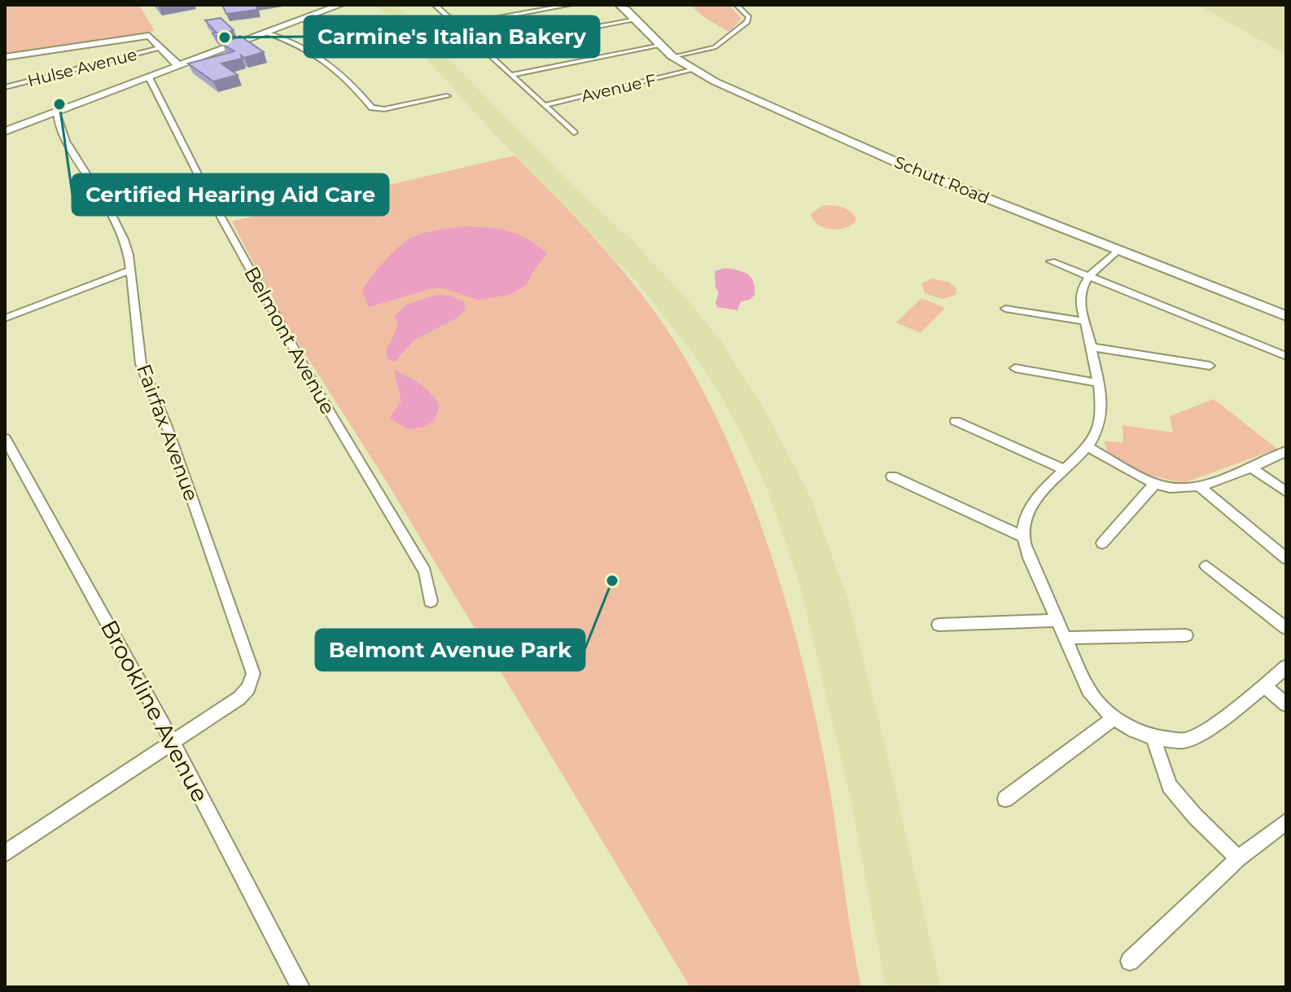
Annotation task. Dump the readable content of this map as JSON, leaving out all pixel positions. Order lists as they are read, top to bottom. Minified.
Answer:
{"streets":{"street":["Hulse Avenue","Avenue F","Schutt Road","Belmont Avenue","Fairfax Avenue","Brookline Avenue"]},"crossings":[["Avenue F","Schutt Road"],["Fairfax Avenue","Brookline Avenue"]],"places":["Carmine's Italian Bakery","Certified Hearing Aid Care","Belmont Avenue Park"]}
